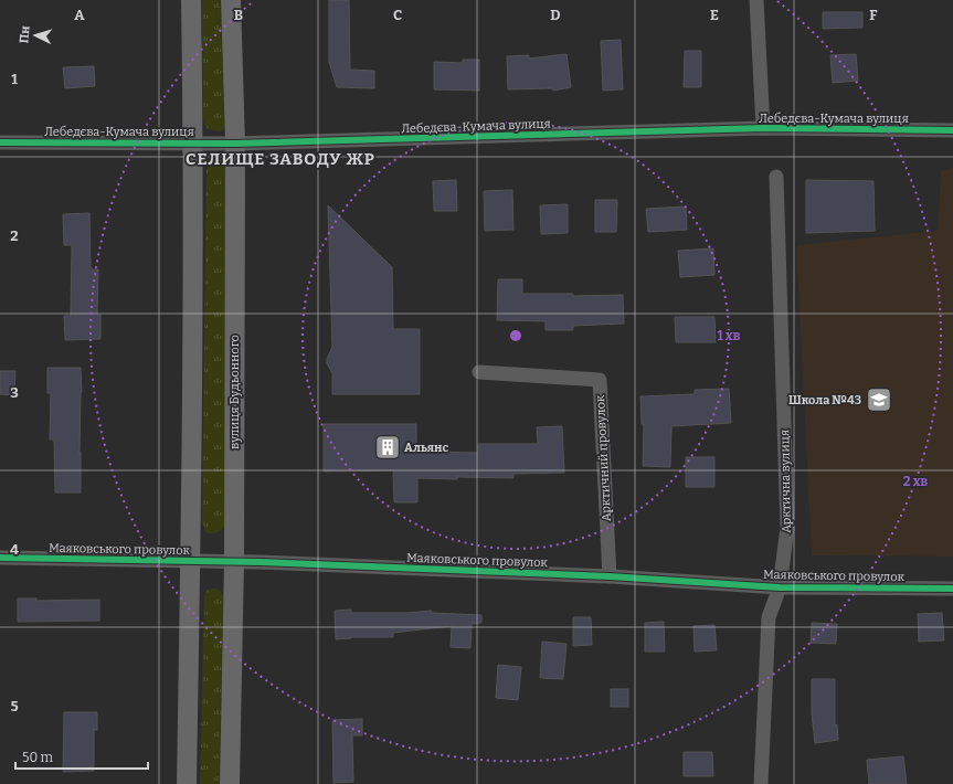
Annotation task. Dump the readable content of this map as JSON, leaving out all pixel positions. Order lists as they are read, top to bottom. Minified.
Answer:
{"streets":{"main road":["вулиця Будьонного"],"street":["Лебедєва-Кумача вулиця","Арктичний провулок","Арктична вулиця","Маяковського провулок"]},"crossings":[["Лебедєва-Кумача вулиця","вулиця Будьонного"],["вулиця Будьонного","Маяковського провулок"],["Арктичний провулок","Маяковського провулок"],["Арктична вулиця","Маяковського провулок"]],"districts":["СЕЛИЩЕ ЗАВОДУ ЖР"],"places":{"school or university":["Школа №43"],"building":["Альянс"]},"scale_bar":"50 m","north":"left","grid":{"columns":["A","B","C","D","E","F"],"rows":["1","2","3","4","5"]},"rings":["1 хв","2 хв"]}
